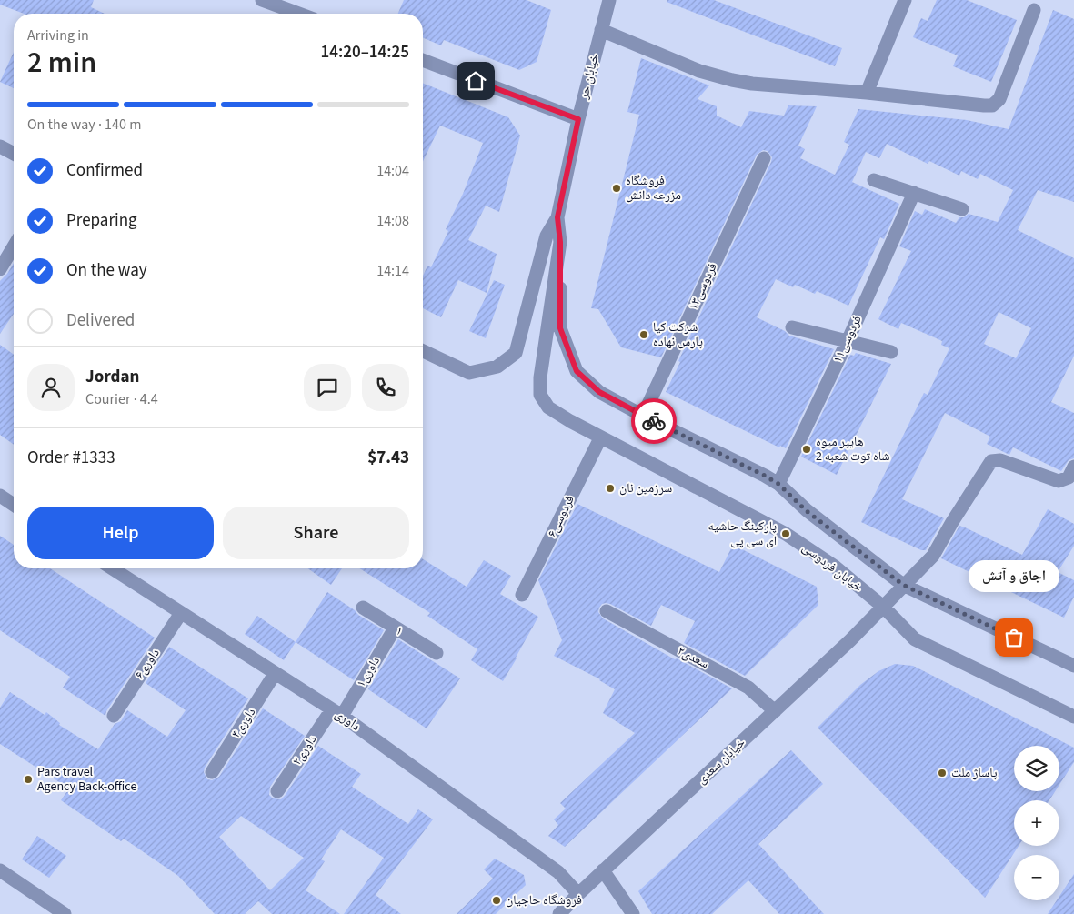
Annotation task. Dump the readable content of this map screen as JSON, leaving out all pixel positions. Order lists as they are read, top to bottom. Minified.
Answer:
{"streets":{"street":["خیابان حر","فردوسی۱۳","فردوسی۱۱","فردوسی۶","خیابان فردوسی","۱","سعدی۲","داوری۶","داوری۱","داوری","داوری۴","داوری۲","خیابان سعدی"]},"crossings":[["خیابان حر","خیابان فردوسی"],["فردوسی۶","خیابان فردوسی"],["خیابان فردوسی","خیابان سعدی"],["۱","داوری۱"],["سعدی۲","خیابان سعدی"],["داوری۶","داوری"],["داوری۱","داوری"],["داوری۱","داوری۲"],["داوری","داوری۴"],["داوری","داوری۲"],["داوری","خیابان سعدی"]],"places":["فروشگاه مزرعه دانش","شرکت کیا پارس نهاده","هایپر میوه شاه توت شعبه 2","سرزمین نان","پارکینگ حاشیه ای سی پی","اجاق و آتش","پاساژ ملت","Pars travel Agency Back-office","فروشگاه حاجیان"],"page":{"heading":["2 min","Arriving in","14:20–14:25"],"panel":["Jordan","Courier · 4.4","Order #1333","$7.43"],"bar":"On the way · 140 m","list":[["Confirmed","14:04"],["Preparing","14:08"],["On the way","14:14"],"Delivered"],"buttons":["Help","Share"],"bubble":"اجاق و آتش","map_buttons":["+","−"]}}
